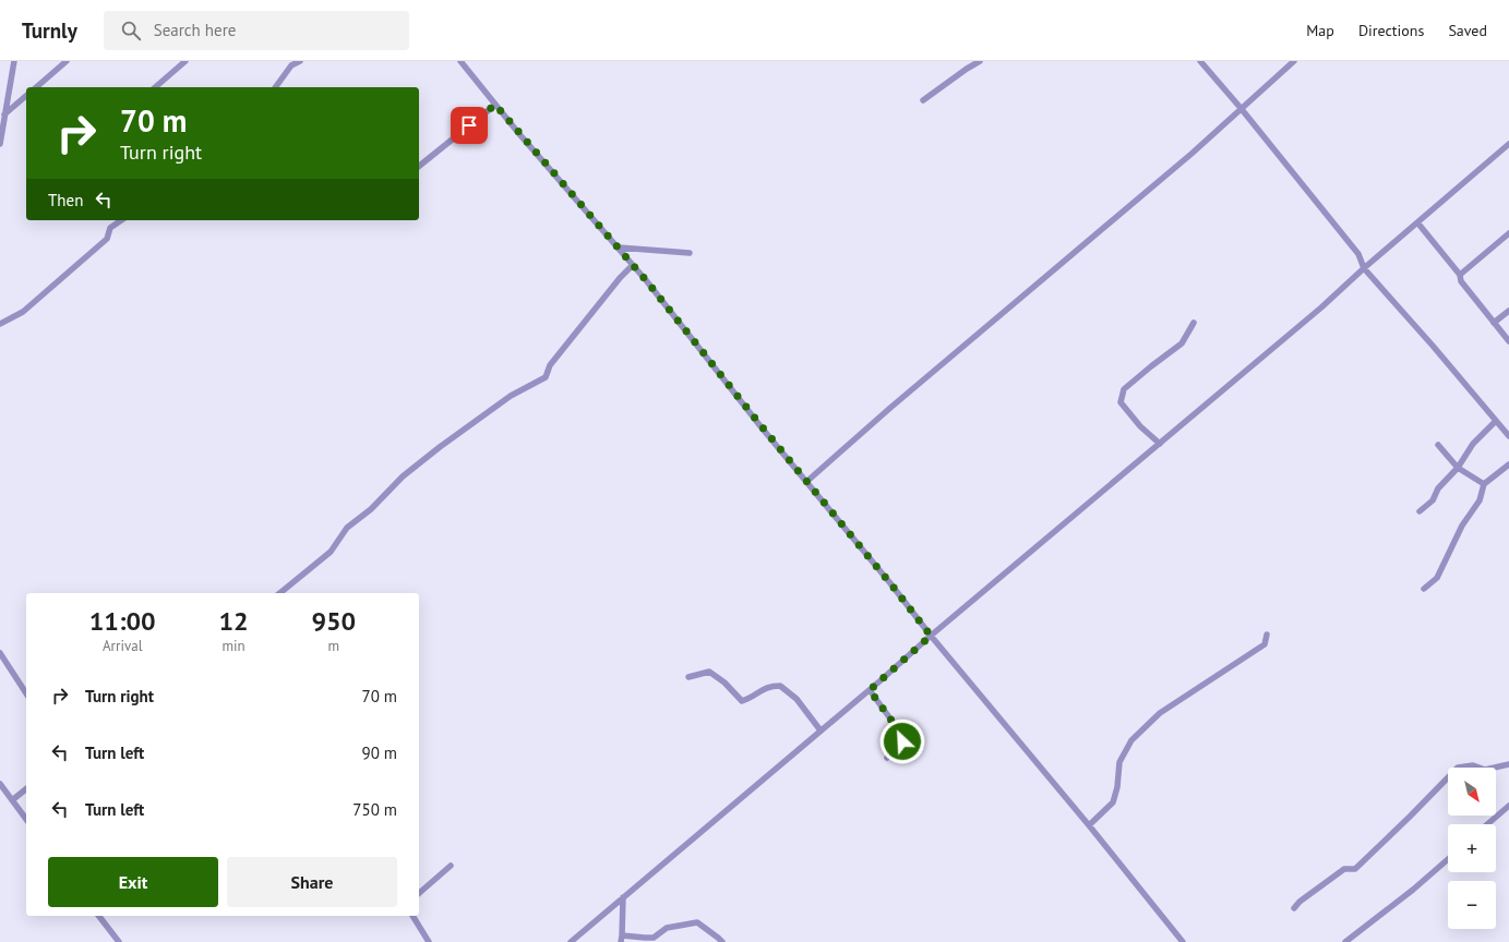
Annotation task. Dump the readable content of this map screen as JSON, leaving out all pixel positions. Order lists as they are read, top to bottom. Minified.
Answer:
{"north":"bottom right","page":{"header":"Turnly","search":"Search here","nav":["Map","Directions","Saved"],"turn":["70 m","Turn right"],"then":"Then","eta":["11:00","Arrival","12","min","950","m"],"list":[{"name":"Turn right","value":"70 m"},{"name":"Turn left","value":"90 m"},{"name":"Turn left","value":"750 m"}],"map_buttons":["+","−"],"buttons":["Exit","Share"]}}
